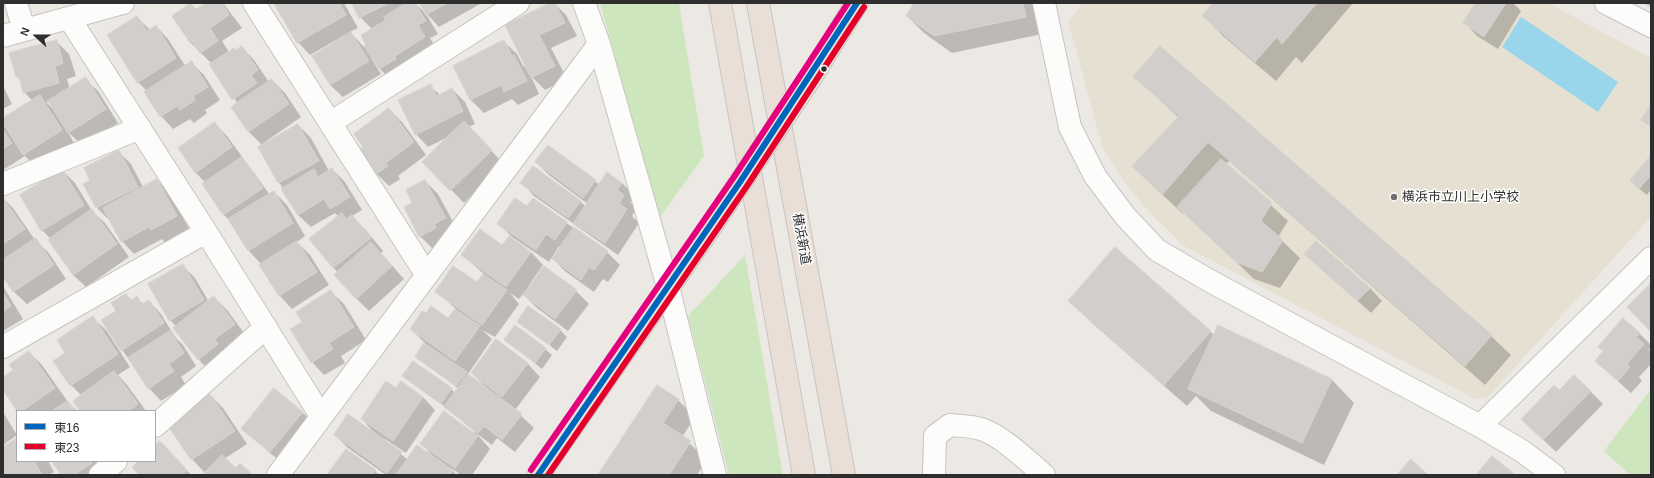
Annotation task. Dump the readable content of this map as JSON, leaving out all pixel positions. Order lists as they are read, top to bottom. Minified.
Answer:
{"streets":{"highway":["横浜新道"]},"places":["横浜市立川上小学校"],"lines":["transit line 東16","transit line 東23"],"legend":["東16","東23"],"north":"left"}
